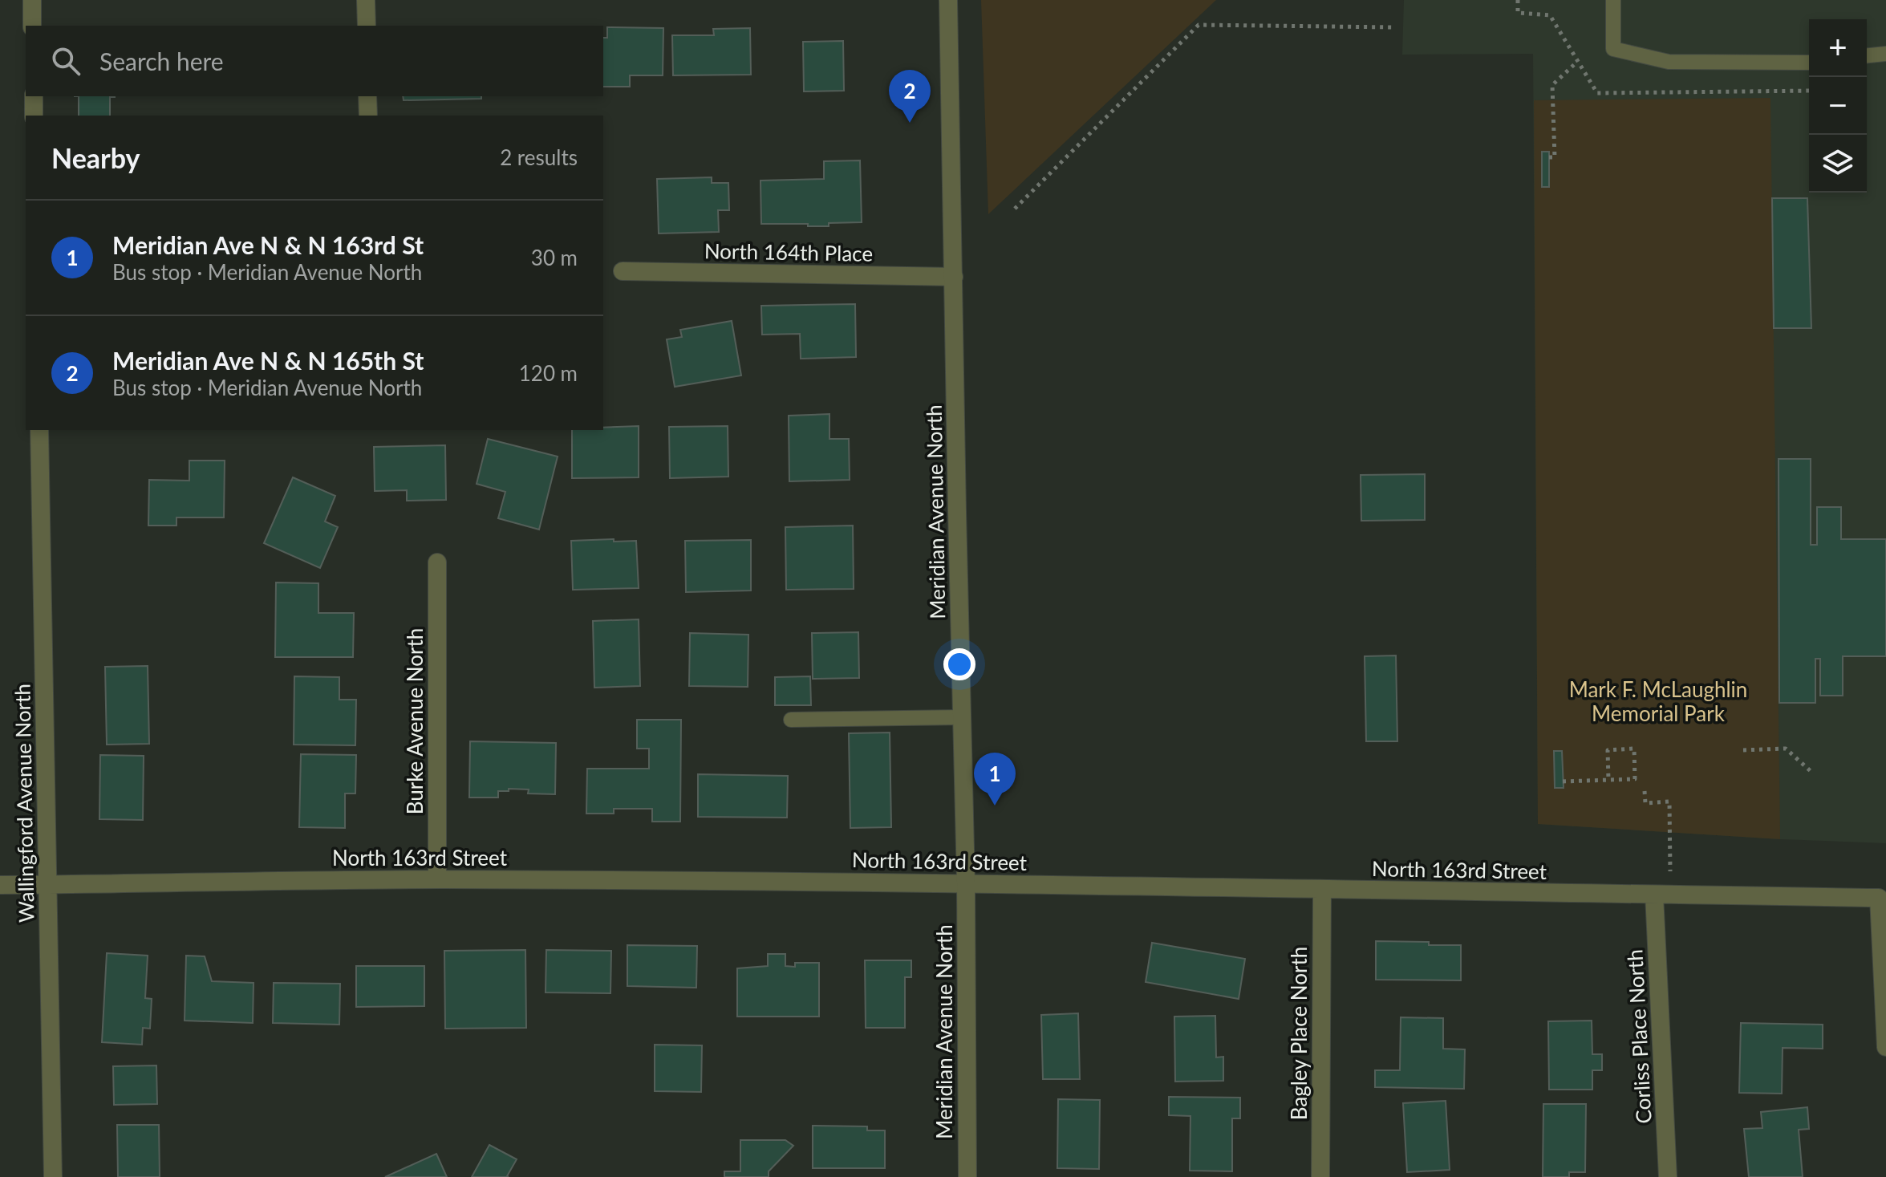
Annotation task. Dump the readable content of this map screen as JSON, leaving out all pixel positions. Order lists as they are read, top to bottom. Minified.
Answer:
{"streets":{"street":["North 164th Place","Meridian Avenue North","Burke Avenue North","Wallingford Avenue North","North 163rd Street","Bagley Place North","Corliss Place North"]},"crossings":[["North 164th Place","Meridian Avenue North"],["Meridian Avenue North","North 163rd Street"],["Burke Avenue North","North 163rd Street"],["Wallingford Avenue North","North 163rd Street"],["North 163rd Street","Bagley Place North"],["North 163rd Street","Corliss Place North"]],"parks":["Mark F. McLaughlin Memorial Park"],"page":{"map_buttons":["+","−"],"search":"Search here","pins":["2","1"],"heading":["Nearby","2 results"],"list":[{"mark":"1","name":"Meridian Ave N & N 163rd St","note":"Bus stop · Meridian Avenue North","value":"30 m"},{"mark":"2","name":"Meridian Ave N & N 165th St","note":"Bus stop · Meridian Avenue North","value":"120 m"}]}}
